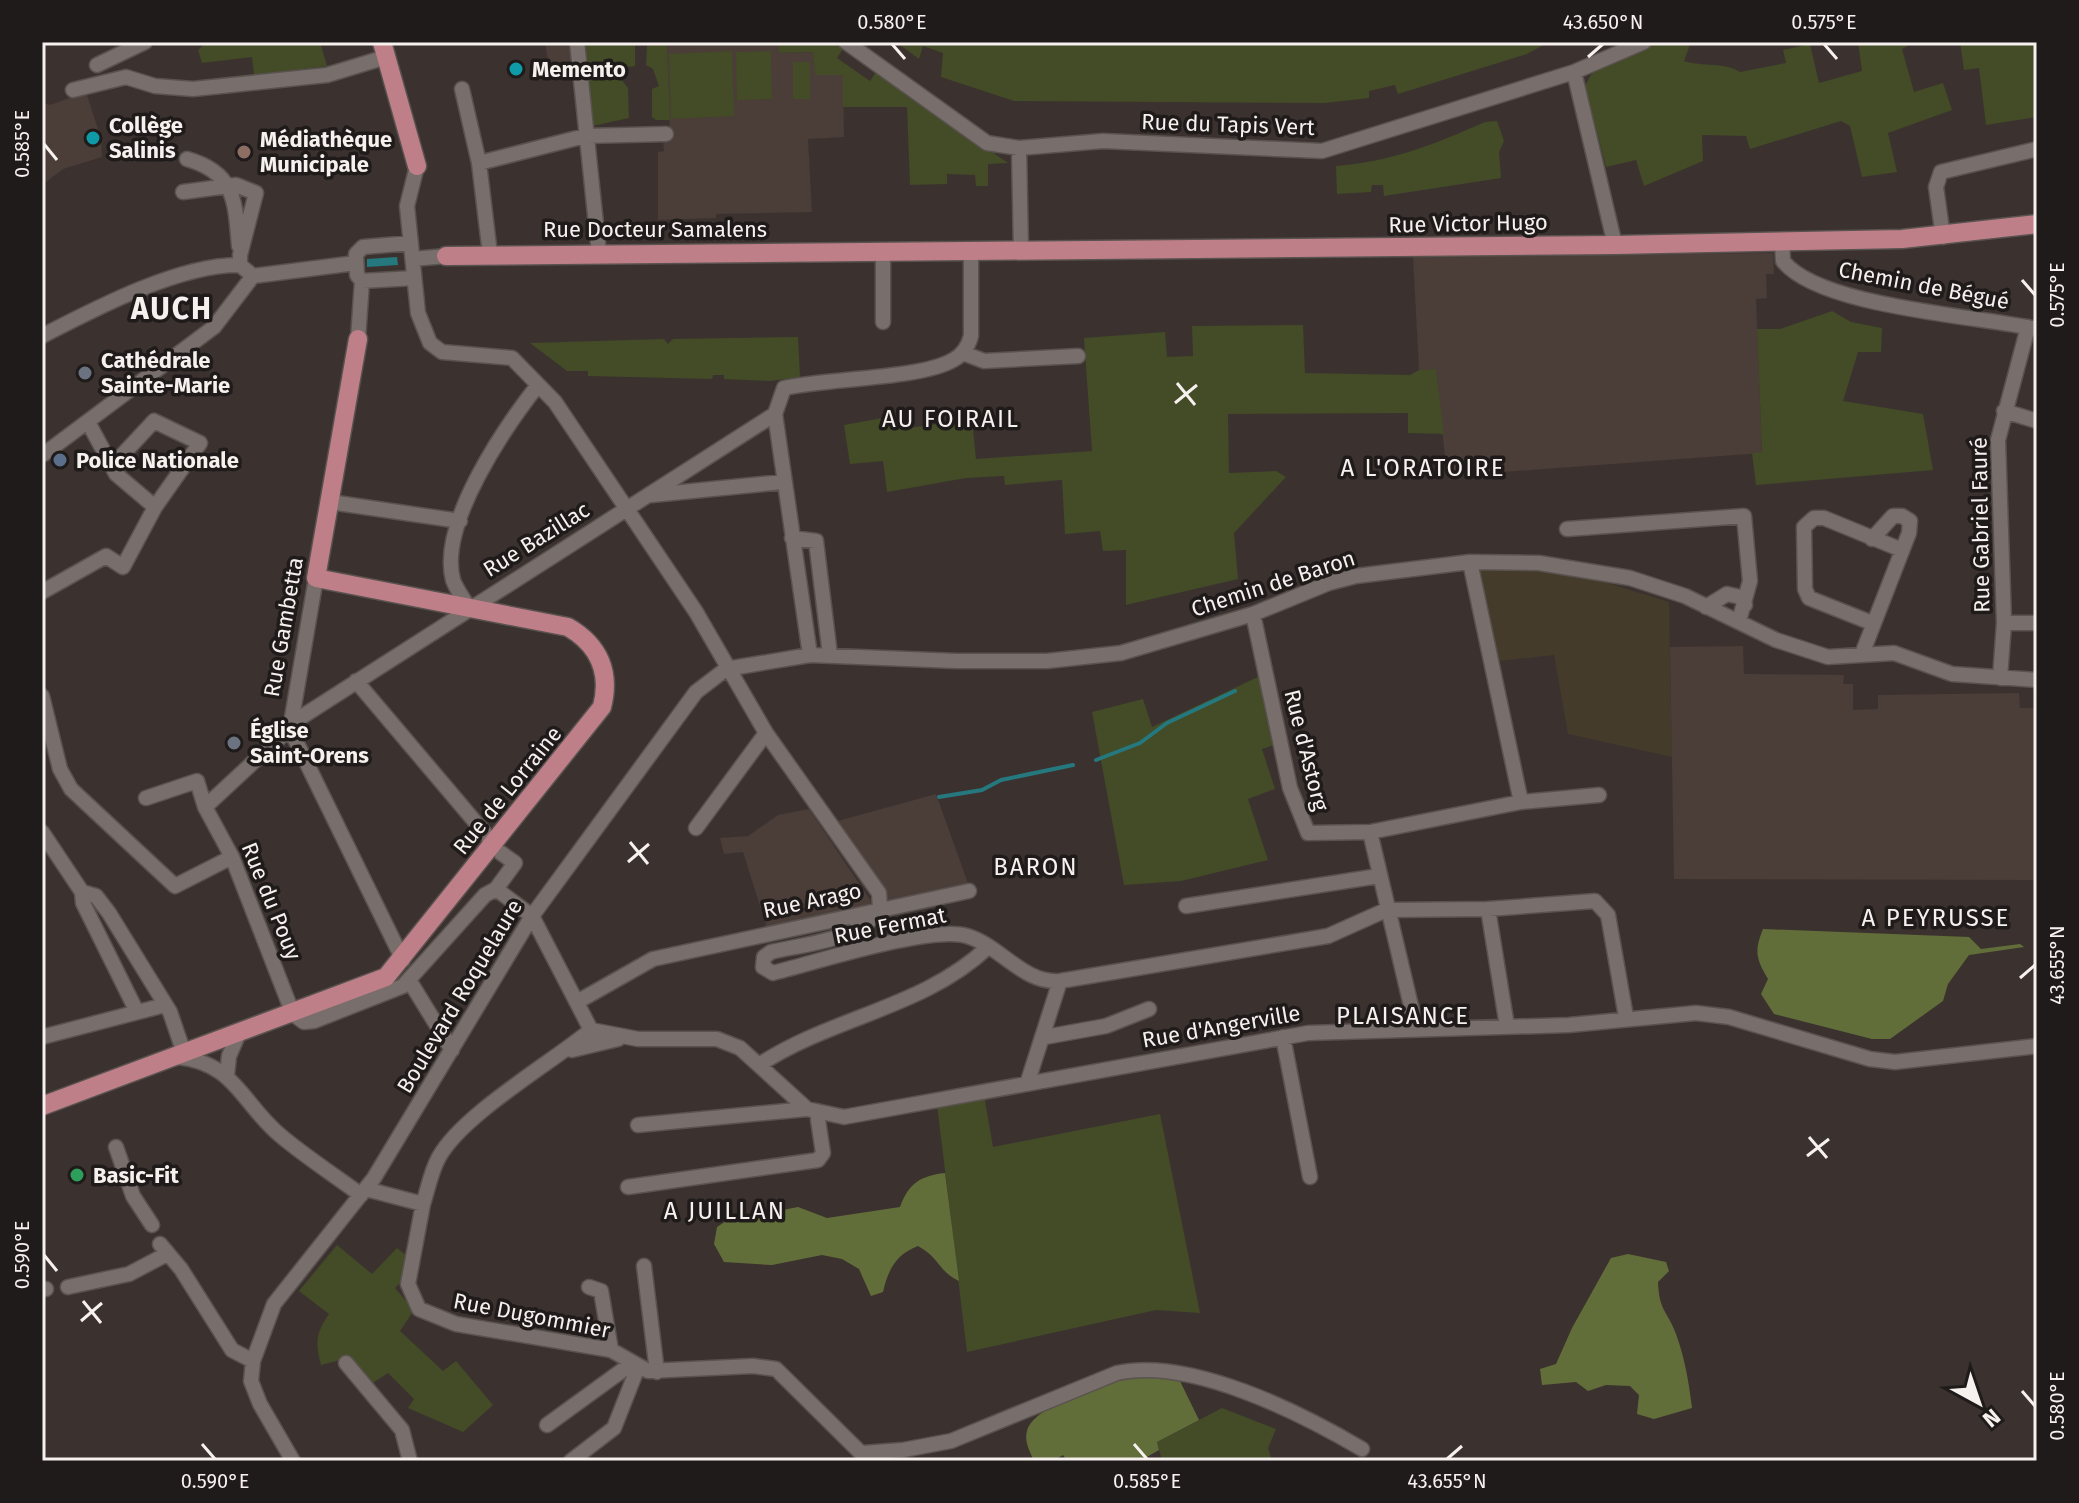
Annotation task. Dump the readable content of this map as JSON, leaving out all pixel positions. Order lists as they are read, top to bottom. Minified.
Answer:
{"streets":{"main road":["Rue Victor Hugo","Rue Docteur Samalens","Rue Gambetta","Rue de Lorraine"],"street":["Rue du Tapis Vert","Chemin de Bégué","Rue Gabriel Fauré","Rue Bazillac","Chemin de Baron","Rue d'Astorg","Rue Arago","Rue du Pouy","Rue Fermat","Boulevard Roquelaure","Rue d'Angerville","Rue Dugommier"]},"crossings":[["Rue Victor Hugo","Rue Docteur Samalens"],["Rue Victor Hugo","Chemin de Bégué"],["Chemin de Bégué","Rue Gabriel Fauré"],["Rue Gabriel Fauré","Chemin de Baron"],["Rue Bazillac","Rue Gambetta"],["Rue Bazillac","Rue de Lorraine"],["Rue Bazillac","Rue Arago"],["Rue Bazillac","Rue du Pouy"],["Chemin de Baron","Rue d'Astorg"],["Chemin de Baron","Rue Arago"],["Chemin de Baron","Boulevard Roquelaure"],["Rue Gambetta","Rue de Lorraine"],["Rue de Lorraine","Rue du Pouy"],["Rue Arago","Rue Fermat"],["Rue Arago","Boulevard Roquelaure"]],"districts":["AUCH","AU FOIRAIL","A L'ORATOIRE","BARON","A PEYRUSSE","PLAISANCE","A JUILLAN"],"places":["Memento","Collège Salinis","Médiathèque Municipale","Cathédrale Sainte-Marie","Police Nationale","Église Saint-Orens","Basic-Fit"],"north":"bottom right","coordinates":["0.580°E","43.650°N","0.575°E","0.585°E","43.655°N","0.590°E"]}
